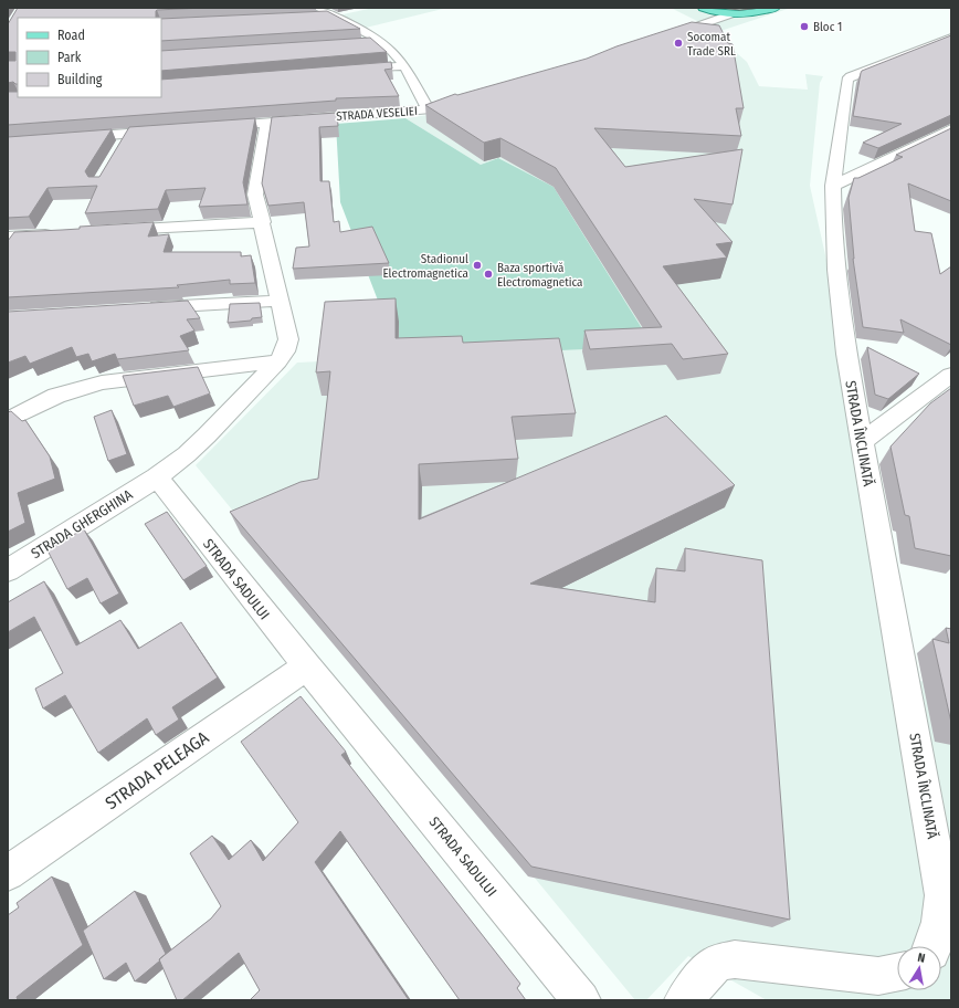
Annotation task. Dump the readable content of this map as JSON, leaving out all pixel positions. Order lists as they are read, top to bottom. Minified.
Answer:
{"streets":{"street":["STRADA VESELIEI","STRADA ÎNCLINATĂ","STRADA GHERGHINA","STRADA SADULUI","STRADA PELEAGA"]},"crossings":[["STRADA GHERGHINA","STRADA SADULUI"],["STRADA SADULUI","STRADA PELEAGA"]],"places":["Bloc 1","Socomat Trade SRL","Stadionul Electromagnetica","Baza sportivă Electromagnetica"],"legend":["Road","Park","Building"],"north":"top"}
